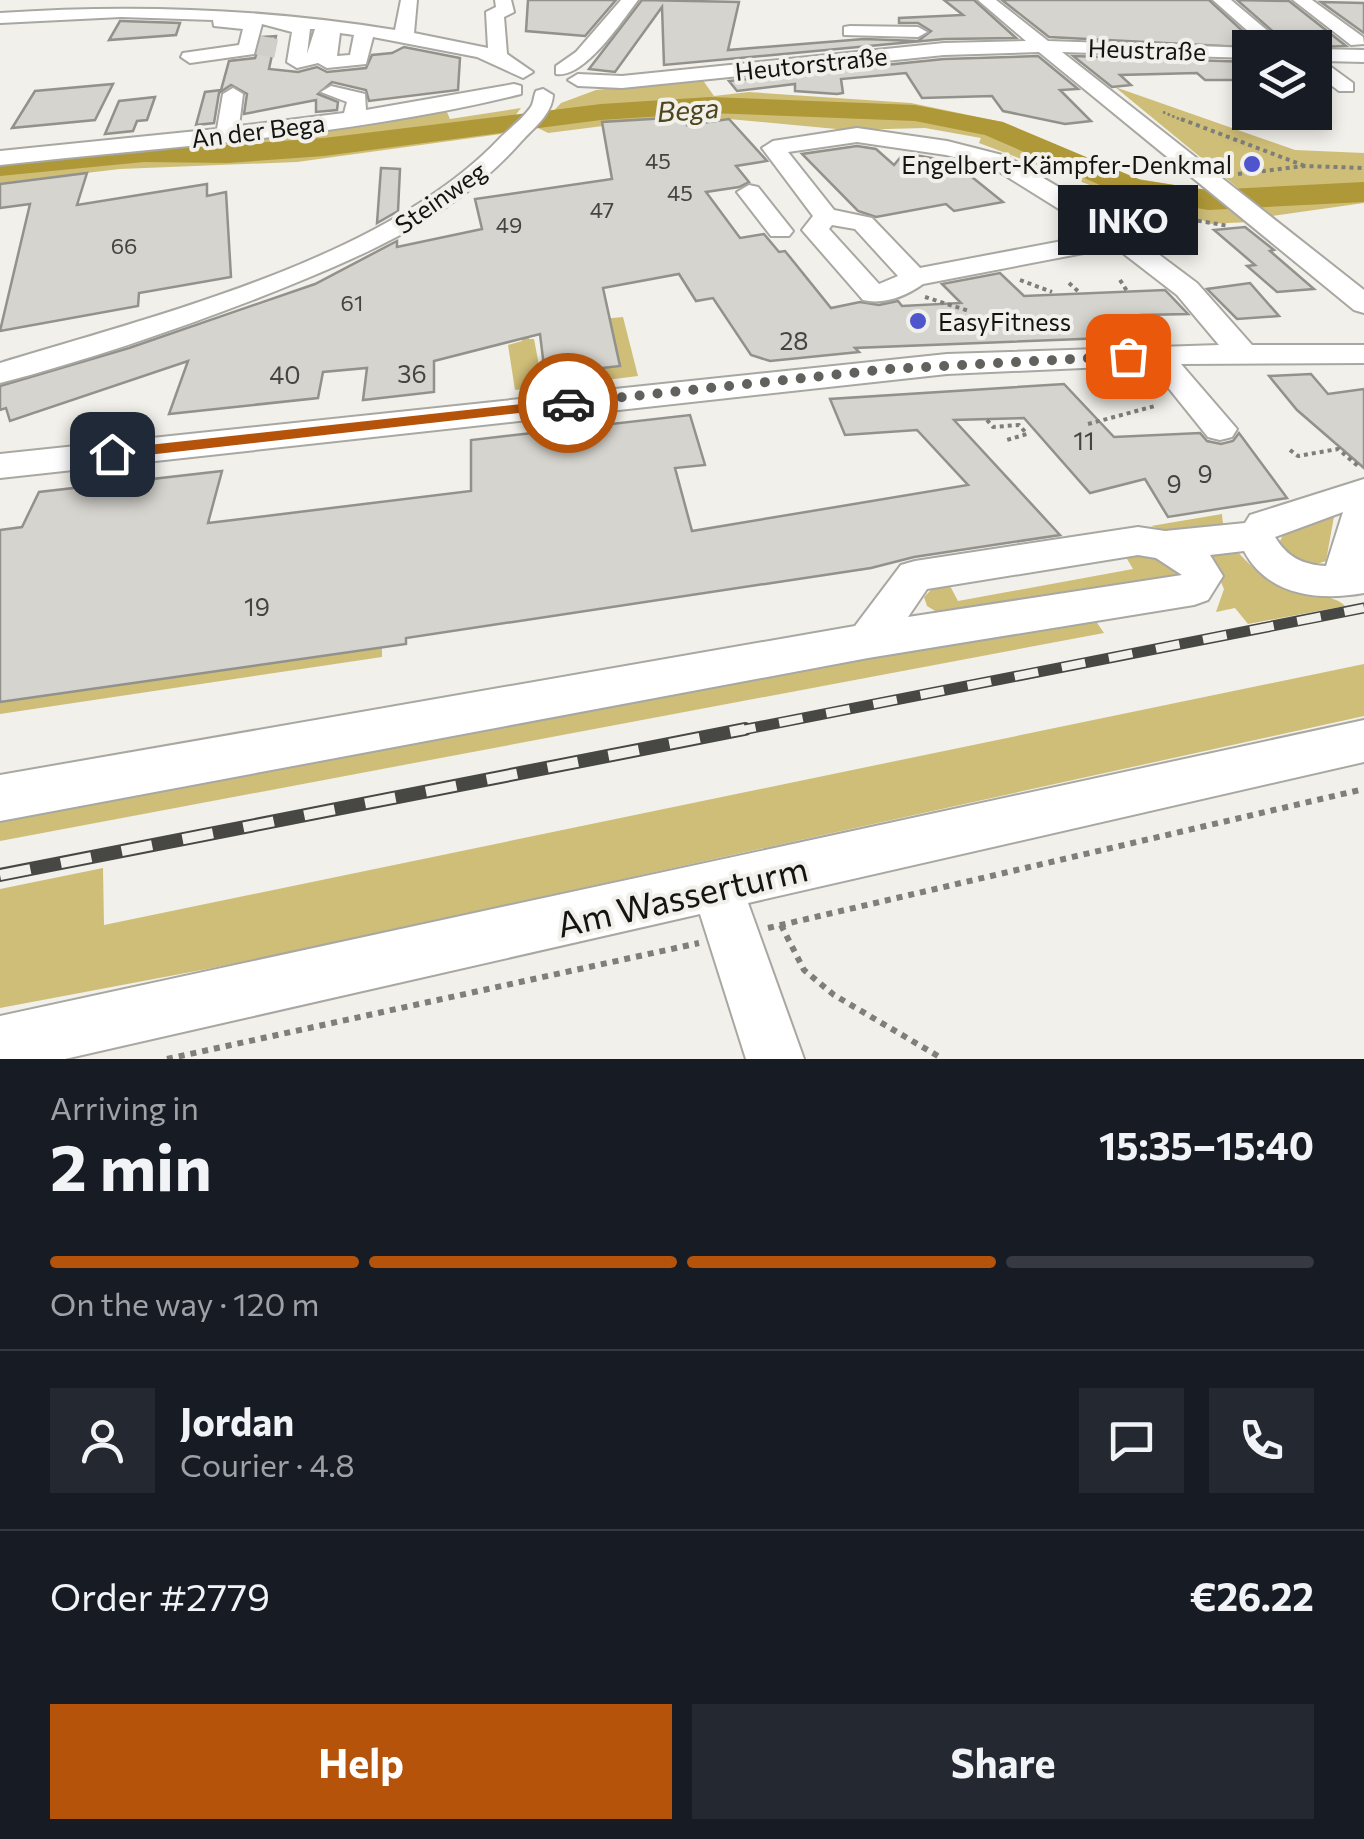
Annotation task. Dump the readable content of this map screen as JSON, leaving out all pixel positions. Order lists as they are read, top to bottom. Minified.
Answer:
{"streets":{"street":["Heustraße","Heutorstraße","An der Bega","Steinweg","Am Wasserturm"]},"crossings":[["Heustraße","Heutorstraße"],["Heutorstraße","An der Bega"]],"water":["Bega"],"places":["Engelbert-Kämpfer-Denkmal","EasyFitness","INKO"],"house_numbers":["45","45","47","49","66","61","28","36","40","11","9","9","19"],"page":{"bubble":"INKO","heading":["2 min","Arriving in","15:35–15:40"],"panel":["Jordan","Courier · 4.8","Order #2779","€26.22"],"bar":"On the way · 120 m","buttons":["Help","Share"]}}
